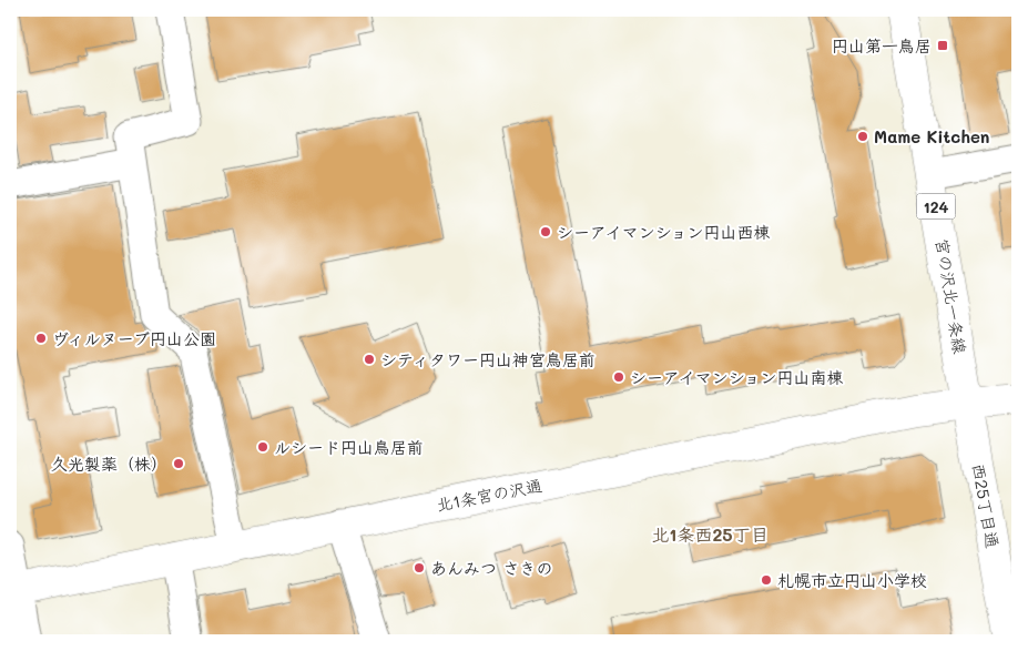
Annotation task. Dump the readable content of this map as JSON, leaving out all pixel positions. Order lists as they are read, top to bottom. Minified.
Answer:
{"streets":{"street":["124","宮の沢北一条線","北1条宮の沢通","西25丁目通"]},"crossings":[["宮の沢北一条線","北1条宮の沢通"],["宮の沢北一条線","西25丁目通"],["北1条宮の沢通","西25丁目通"]],"districts":["北1条西25丁目"],"places":{"transit":["円山第一鳥居"],"other":["Mame Kitchen","シーアイマンション円山西棟","ヴィルヌーブ円山公園","シティタワー円山神宮鳥居前","シーアイマンション円山南棟","ルシード円山鳥居前","久光製薬（株）","あんみつ さきの","札幌市立円山小学校"]}}
